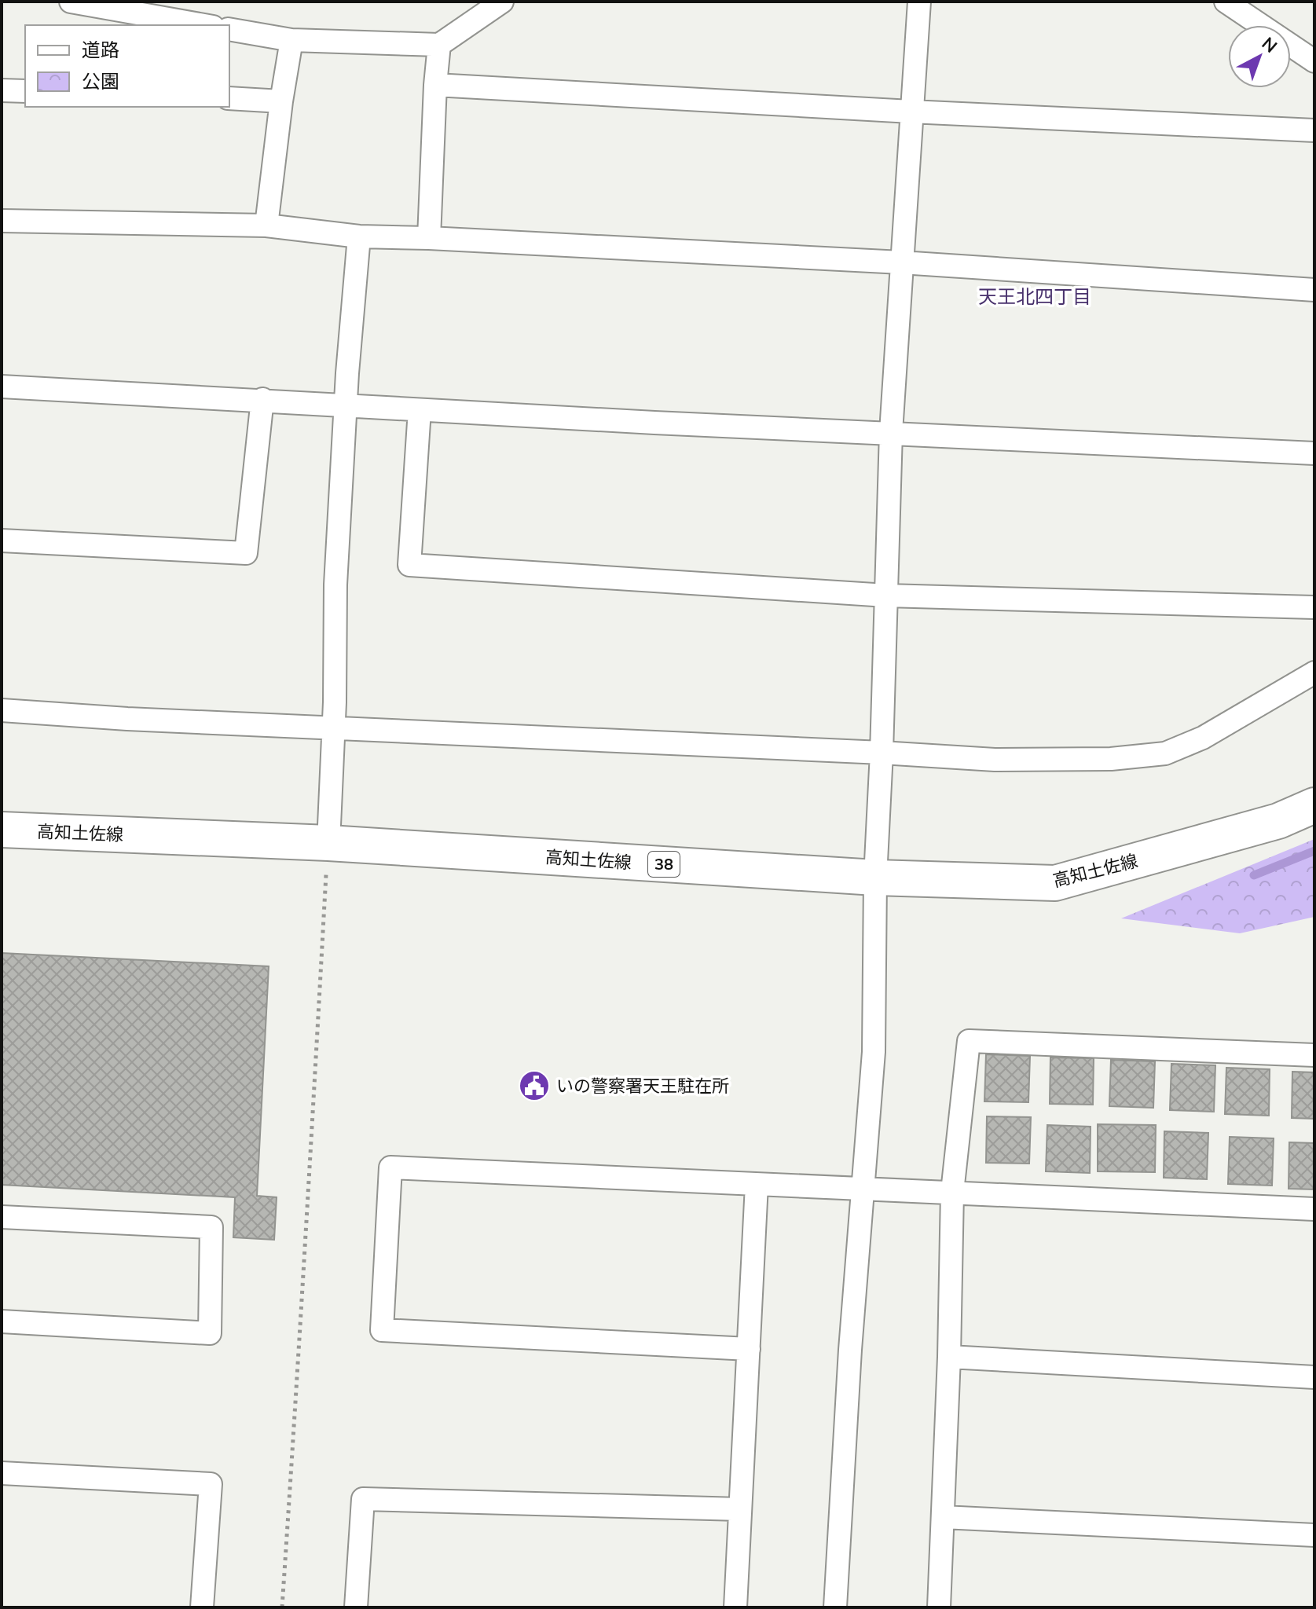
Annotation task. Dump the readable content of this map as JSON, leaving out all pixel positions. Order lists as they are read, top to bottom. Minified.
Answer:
{"streets":{"main road":["高知土佐線","38"]},"districts":["天王北四丁目"],"places":{"public building":["いの警察署天王駐在所"]},"legend":["道路","公園"],"north":"top right"}
